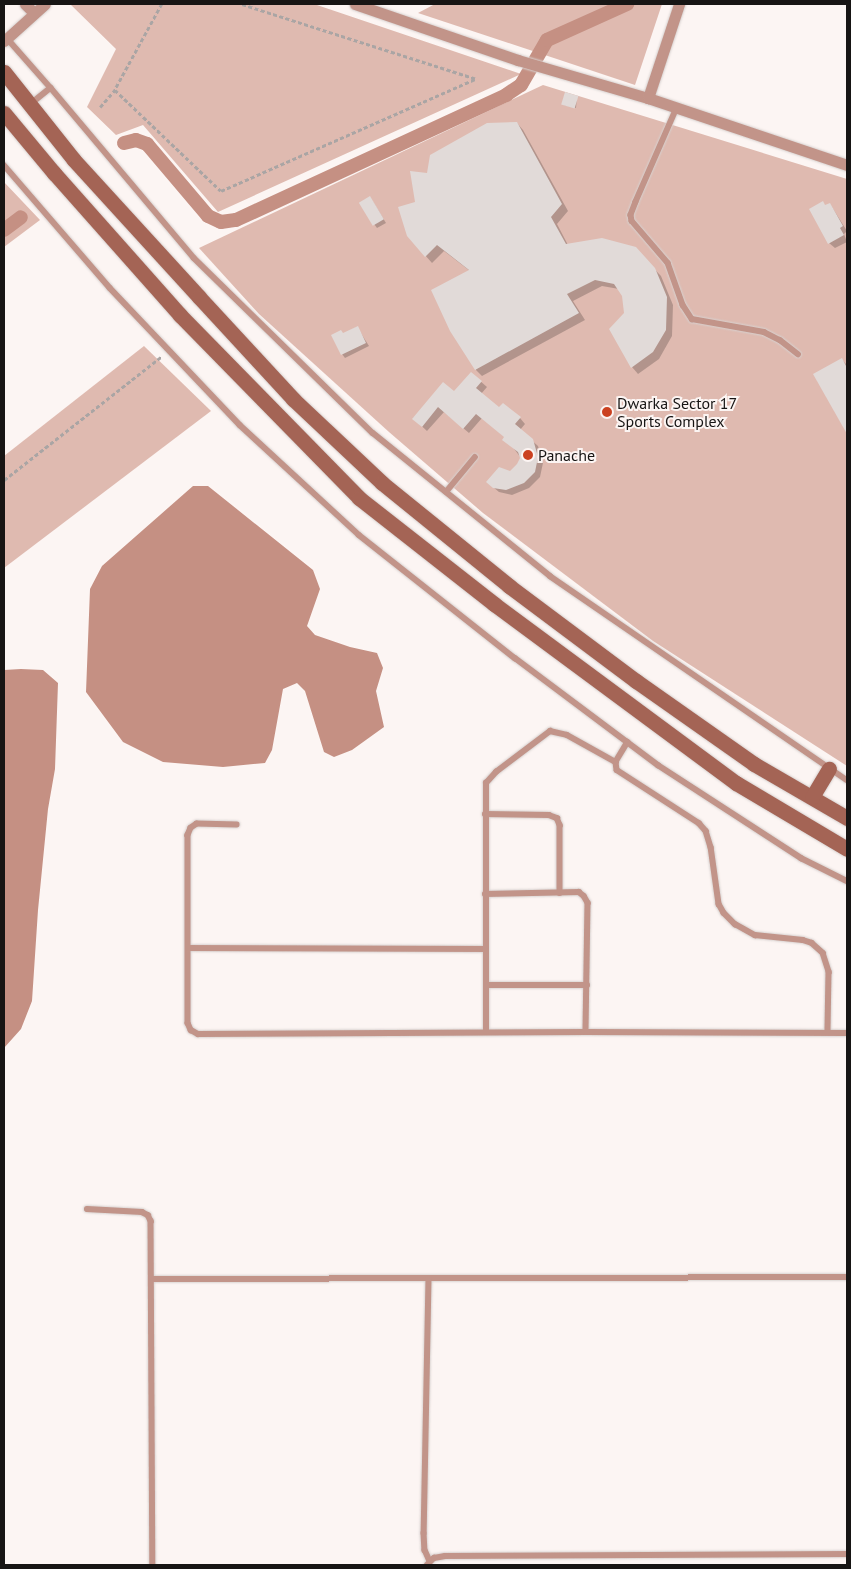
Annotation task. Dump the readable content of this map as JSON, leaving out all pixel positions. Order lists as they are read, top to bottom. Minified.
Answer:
{"places":["Dwarka Sector 17 Sports Complex","Panache"]}
